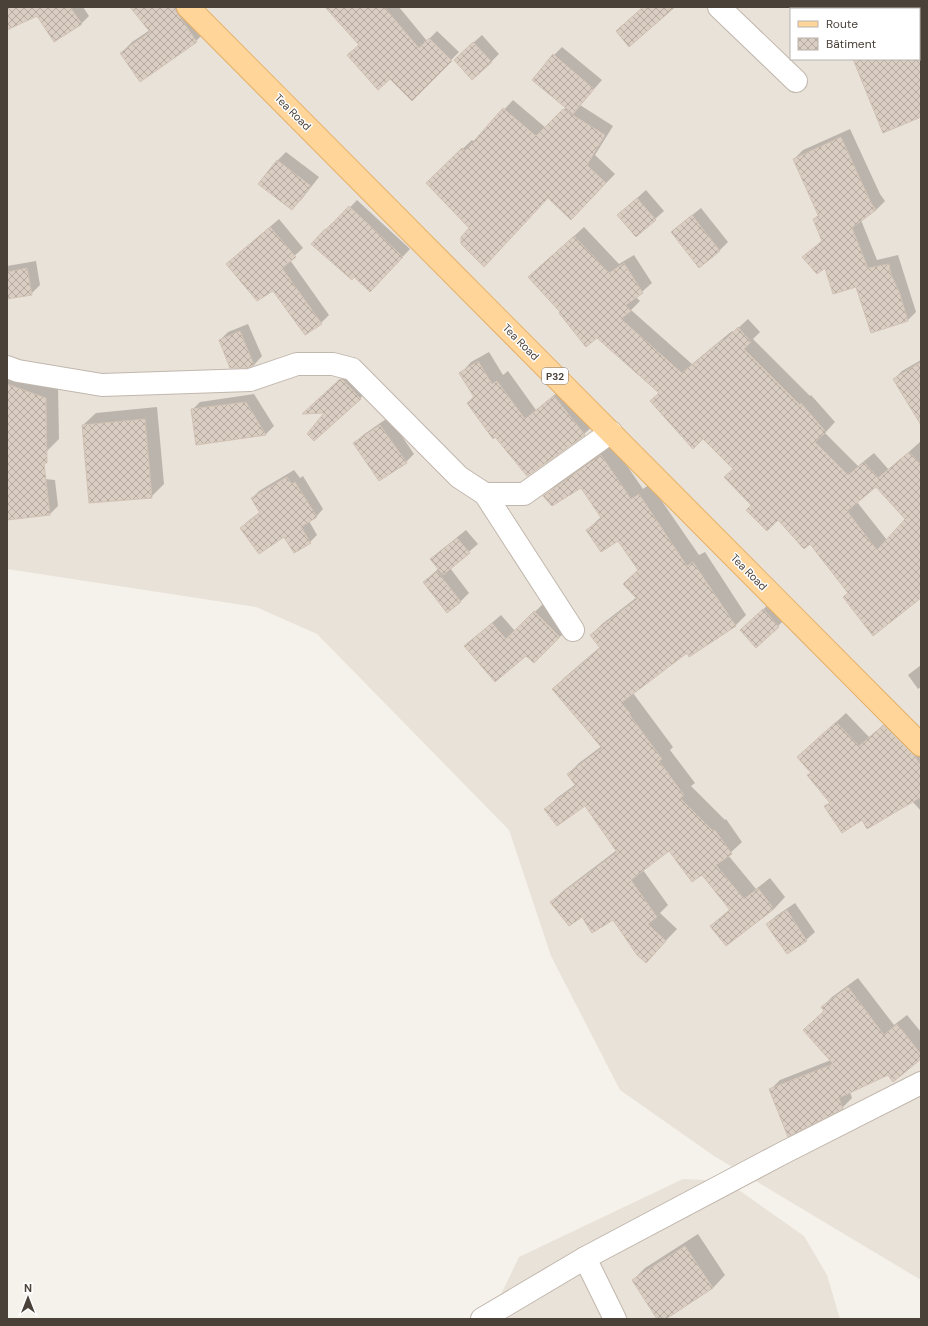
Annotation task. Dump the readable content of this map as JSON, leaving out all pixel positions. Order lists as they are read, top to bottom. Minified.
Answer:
{"streets":{"main road":["Tea Road","P32"]},"legend":["Route","Bâtiment"],"north":"top"}
